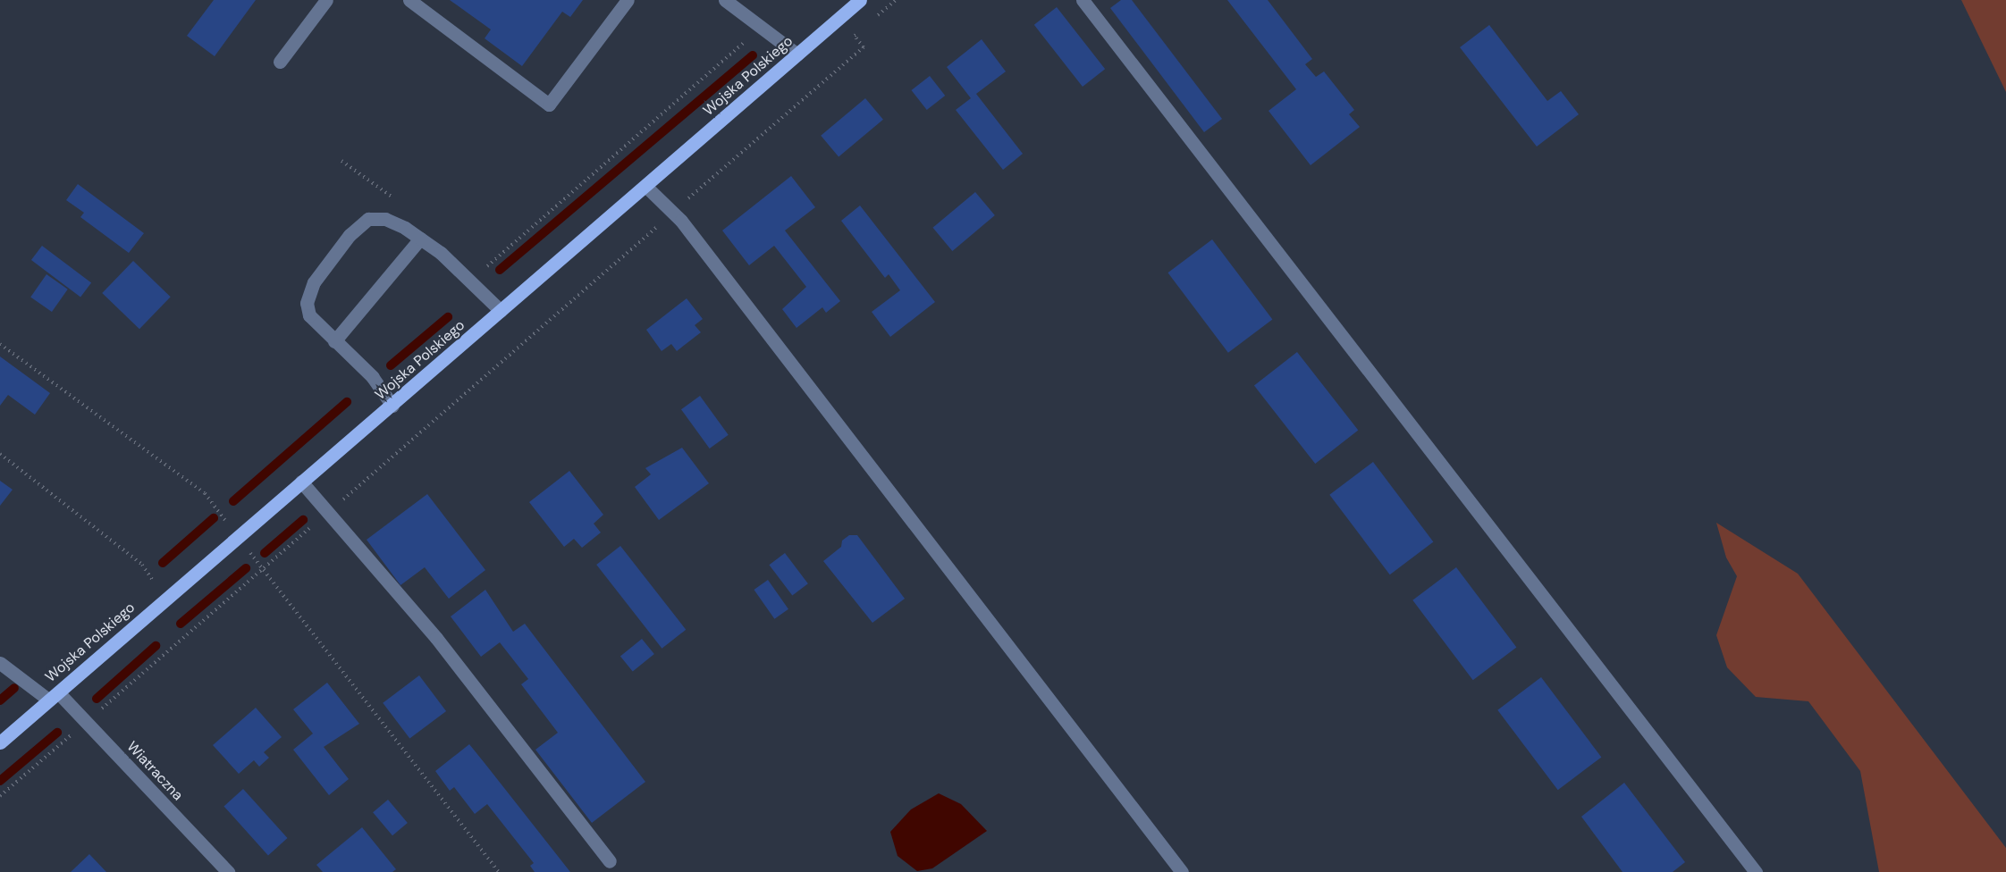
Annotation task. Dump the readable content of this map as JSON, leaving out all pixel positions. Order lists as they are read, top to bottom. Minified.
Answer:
{"streets":{"main road":["Wojska Polskiego"],"street":["Wiatraczna"]},"crossings":[["Wojska Polskiego","Wiatraczna"]]}
